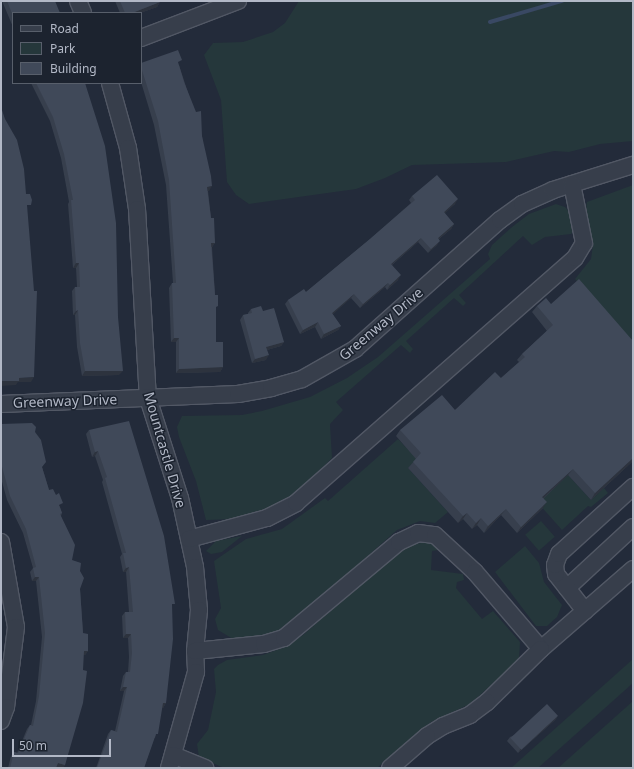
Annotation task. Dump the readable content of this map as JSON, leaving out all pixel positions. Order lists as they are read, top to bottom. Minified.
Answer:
{"streets":{"street":["Greenway Drive","Mountcastle Drive"]},"crossings":[["Greenway Drive","Mountcastle Drive"]],"legend":["Road","Park","Building"],"scale_bar":"50 m"}
